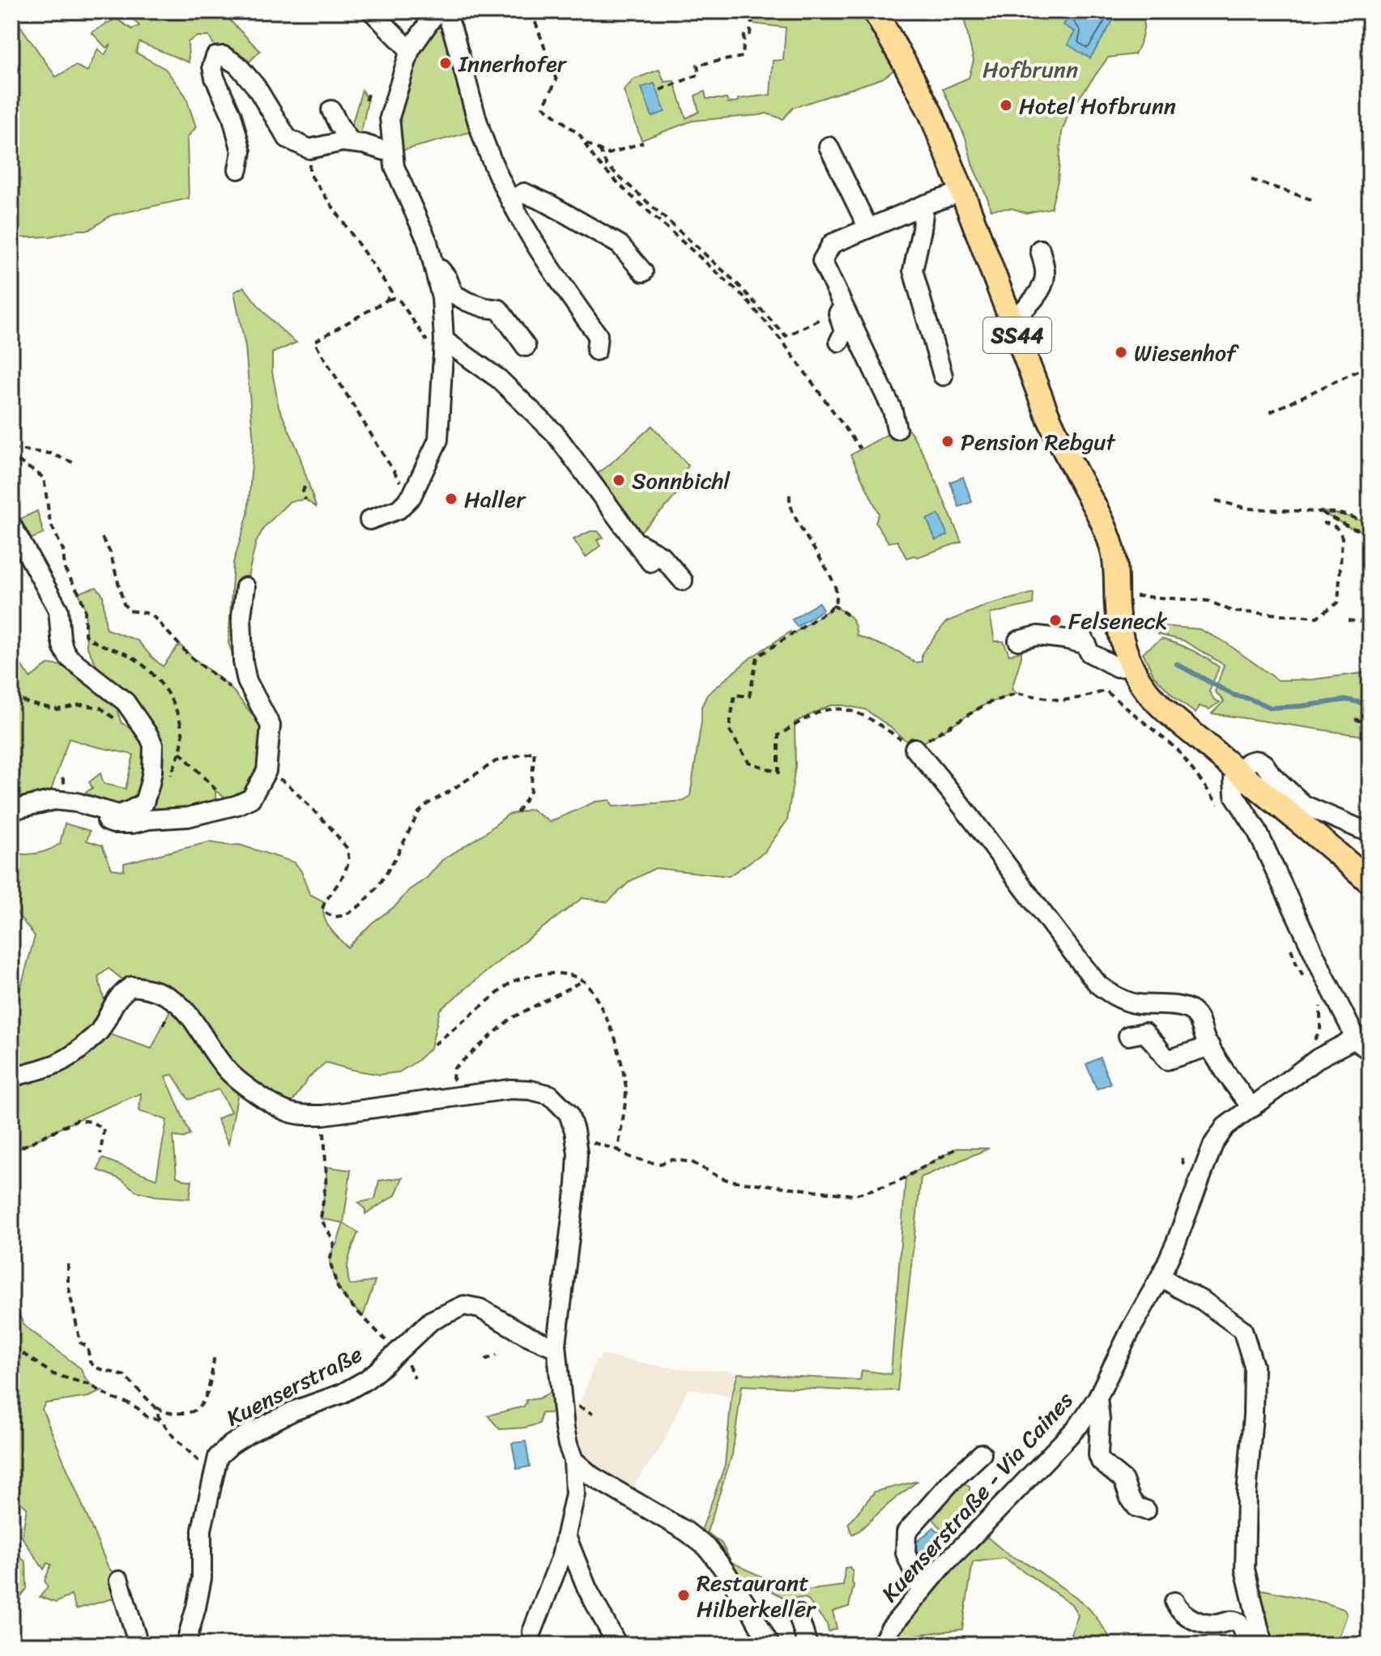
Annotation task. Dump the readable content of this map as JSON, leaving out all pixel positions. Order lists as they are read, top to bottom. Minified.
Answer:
{"streets":{"main road":["SS44"],"street":["Kuenserstraße","Kuenserstraße - Via Caines"]},"parks":["Hofbrunn"],"places":["Innerhofer","Hotel Hofbrunn","Wiesenhof","Pension Rebgut","Sonnbichl","Haller","Felseneck","Restaurant Hilberkeller"]}
